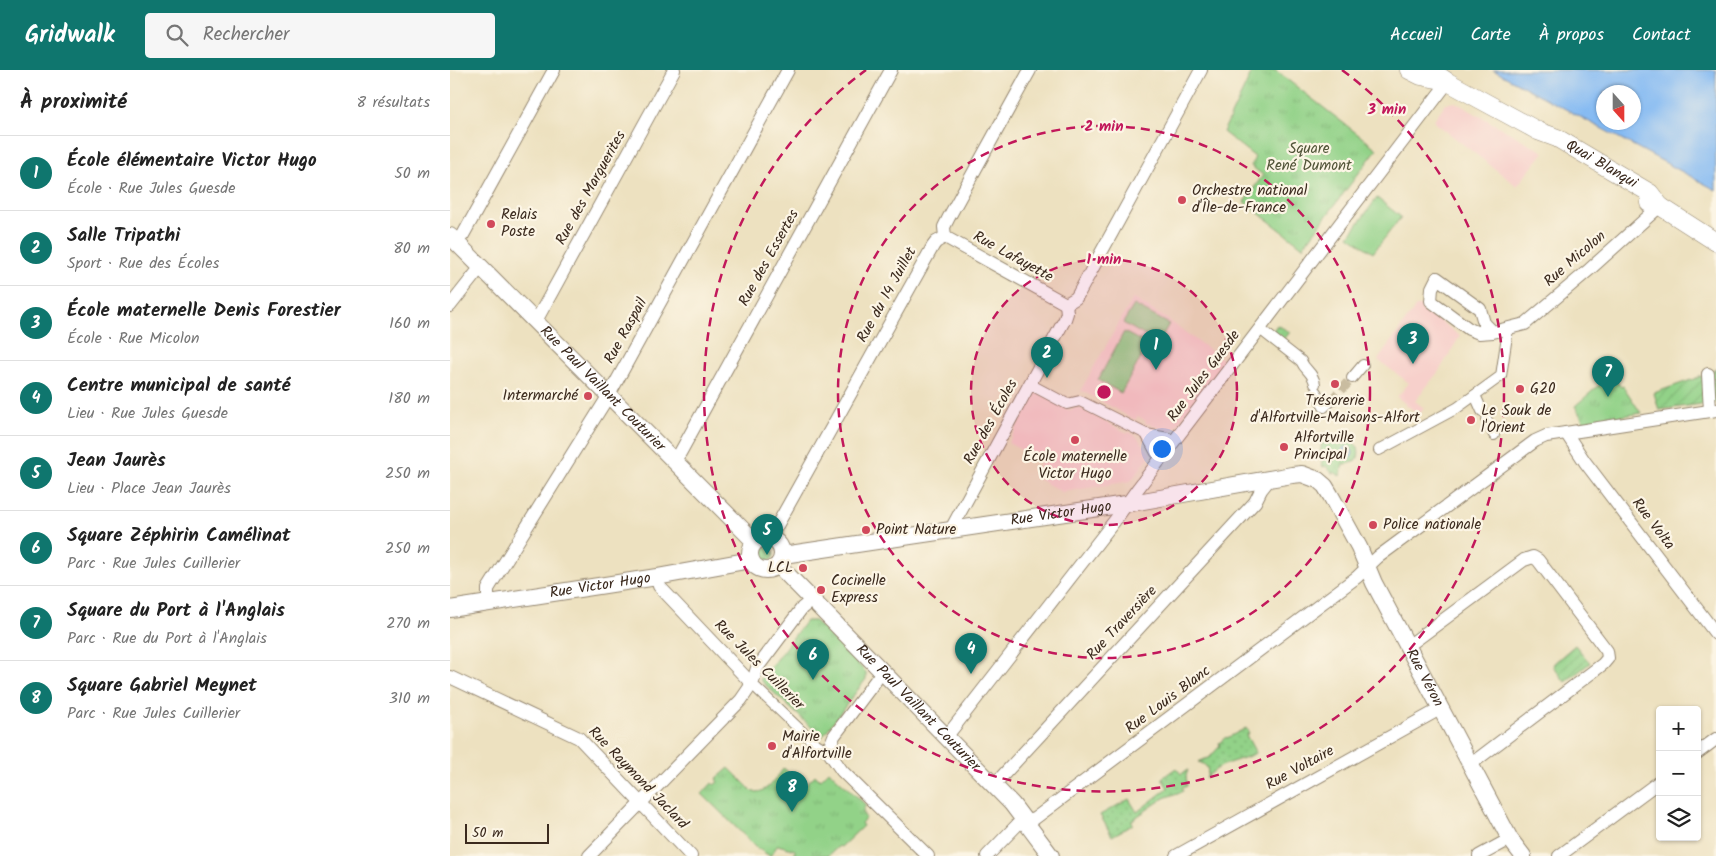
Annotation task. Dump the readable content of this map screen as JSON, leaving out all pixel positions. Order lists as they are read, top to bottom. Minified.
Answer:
{"streets":{"main road":["Quai Blanqui"],"street":["Rue des Marguerites","Rue Lafayette","Rue des Essertes","Rue Micolon","Rue du 14 Juillet","Rue Raspail","Rue Jules Guesde","Rue Paul Vaillant Couturier","Rue des Écoles","Rue Victor Hugo","Rue Volta","Rue Traversière","Rue Jules Cuillerier","Rue Véron","Rue Louis Blanc","Rue Voltaire","Rue Raymond Jaclard"]},"crossings":[["Quai Blanqui","Rue Micolon"],["Quai Blanqui","Rue Jules Guesde"],["Rue des Marguerites","Rue Paul Vaillant Couturier"],["Rue Lafayette","Rue du 14 Juillet"],["Rue Lafayette","Rue des Écoles"],["Rue des Essertes","Rue Paul Vaillant Couturier"],["Rue du 14 Juillet","Rue Paul Vaillant Couturier"],["Rue du 14 Juillet","Rue Victor Hugo"],["Rue Raspail","Rue Paul Vaillant Couturier"],["Rue Raspail","Rue Victor Hugo"],["Rue Jules Guesde","Rue Paul Vaillant Couturier"],["Rue Jules Guesde","Rue Victor Hugo"],["Rue Paul Vaillant Couturier","Rue Victor Hugo"],["Rue Paul Vaillant Couturier","Rue Traversière"],["Rue Paul Vaillant Couturier","Rue Louis Blanc"],["Rue des Écoles","Rue Victor Hugo"],["Rue Victor Hugo","Rue Traversière"],["Rue Victor Hugo","Rue Jules Cuillerier"],["Rue Victor Hugo","Rue Véron"],["Rue Volta","Rue Louis Blanc"],["Rue Véron","Rue Louis Blanc"],["Rue Véron","Rue Voltaire"]],"parks":["Square René Dumont"],"places":["Orchestre national d'Île-de-France","Relais Poste","Trésorerie d'Alfortville-Maisons-Alfort","G20","Intermarché","Le Souk de l'Orient","École maternelle Victor Hugo","Alfortville Principal","Police nationale","Point Nature","LCL","Cocinelle Express","Mairie d'Alfortville"],"scale_bar":"50 m","north":"bottom","page":{"header":"Gridwalk","search":"Rechercher","nav":["Accueil","Carte","À propos","Contact"],"heading":["À proximité","8 résultats"],"list":[{"mark":"1","name":"École élémentaire Victor Hugo","note":"École · Rue Jules Guesde","value":"50 m"},{"mark":"2","name":"Salle Tripathi","note":"Sport · Rue des Écoles","value":"80 m"},{"mark":"3","name":"École maternelle Denis Forestier","note":"École · Rue Micolon","value":"160 m"},{"mark":"4","name":"Centre municipal de santé","note":"Lieu · Rue Jules Guesde","value":"180 m"},{"mark":"5","name":"Jean Jaurès","note":"Lieu · Place Jean Jaurès","value":"250 m"},{"mark":"6","name":"Square Zéphirin Camélinat","note":"Parc · Rue Jules Cuillerier","value":"250 m"},{"mark":"7","name":"Square du Port à l'Anglais","note":"Parc · Rue du Port à l'Anglais","value":"270 m"},{"mark":"8","name":"Square Gabriel Meynet","note":"Parc · Rue Jules Cuillerier","value":"310 m"}],"pins":["3","1","2","7","5","4","6","8"],"map_buttons":["+","−"],"scale":"50 m"},"rings":["3 min","2 min","1 min"]}
